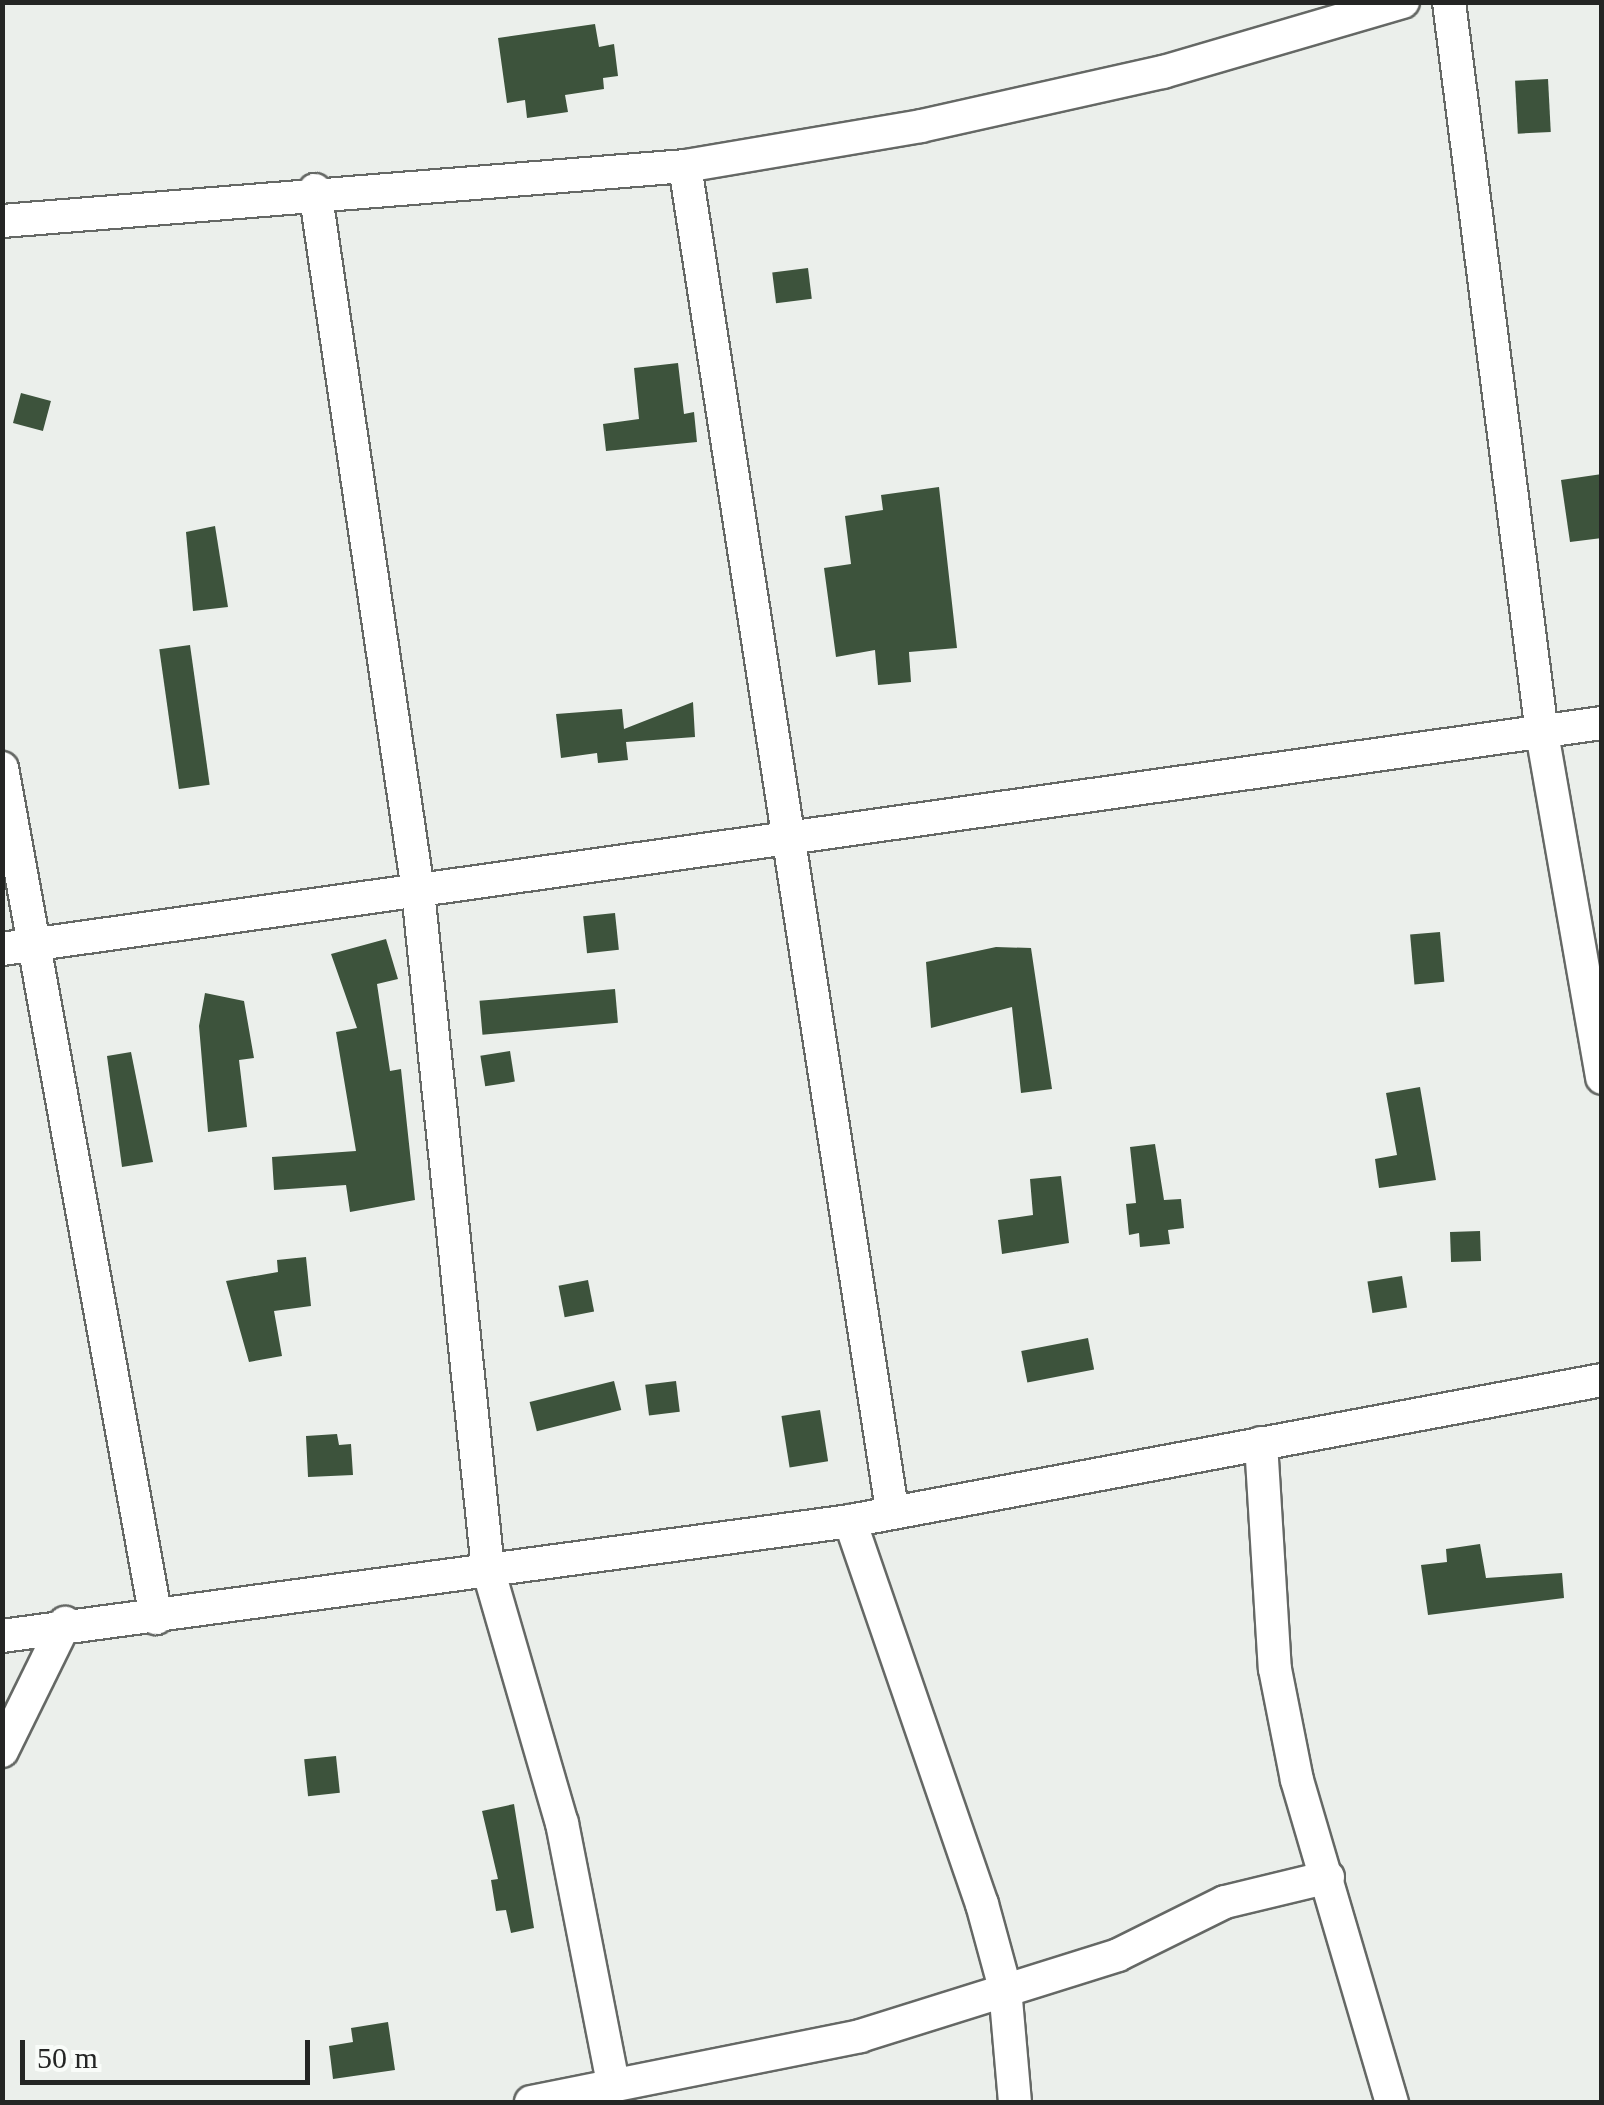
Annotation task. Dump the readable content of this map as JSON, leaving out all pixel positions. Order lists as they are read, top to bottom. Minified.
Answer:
{"scale_bar":"50 m"}
